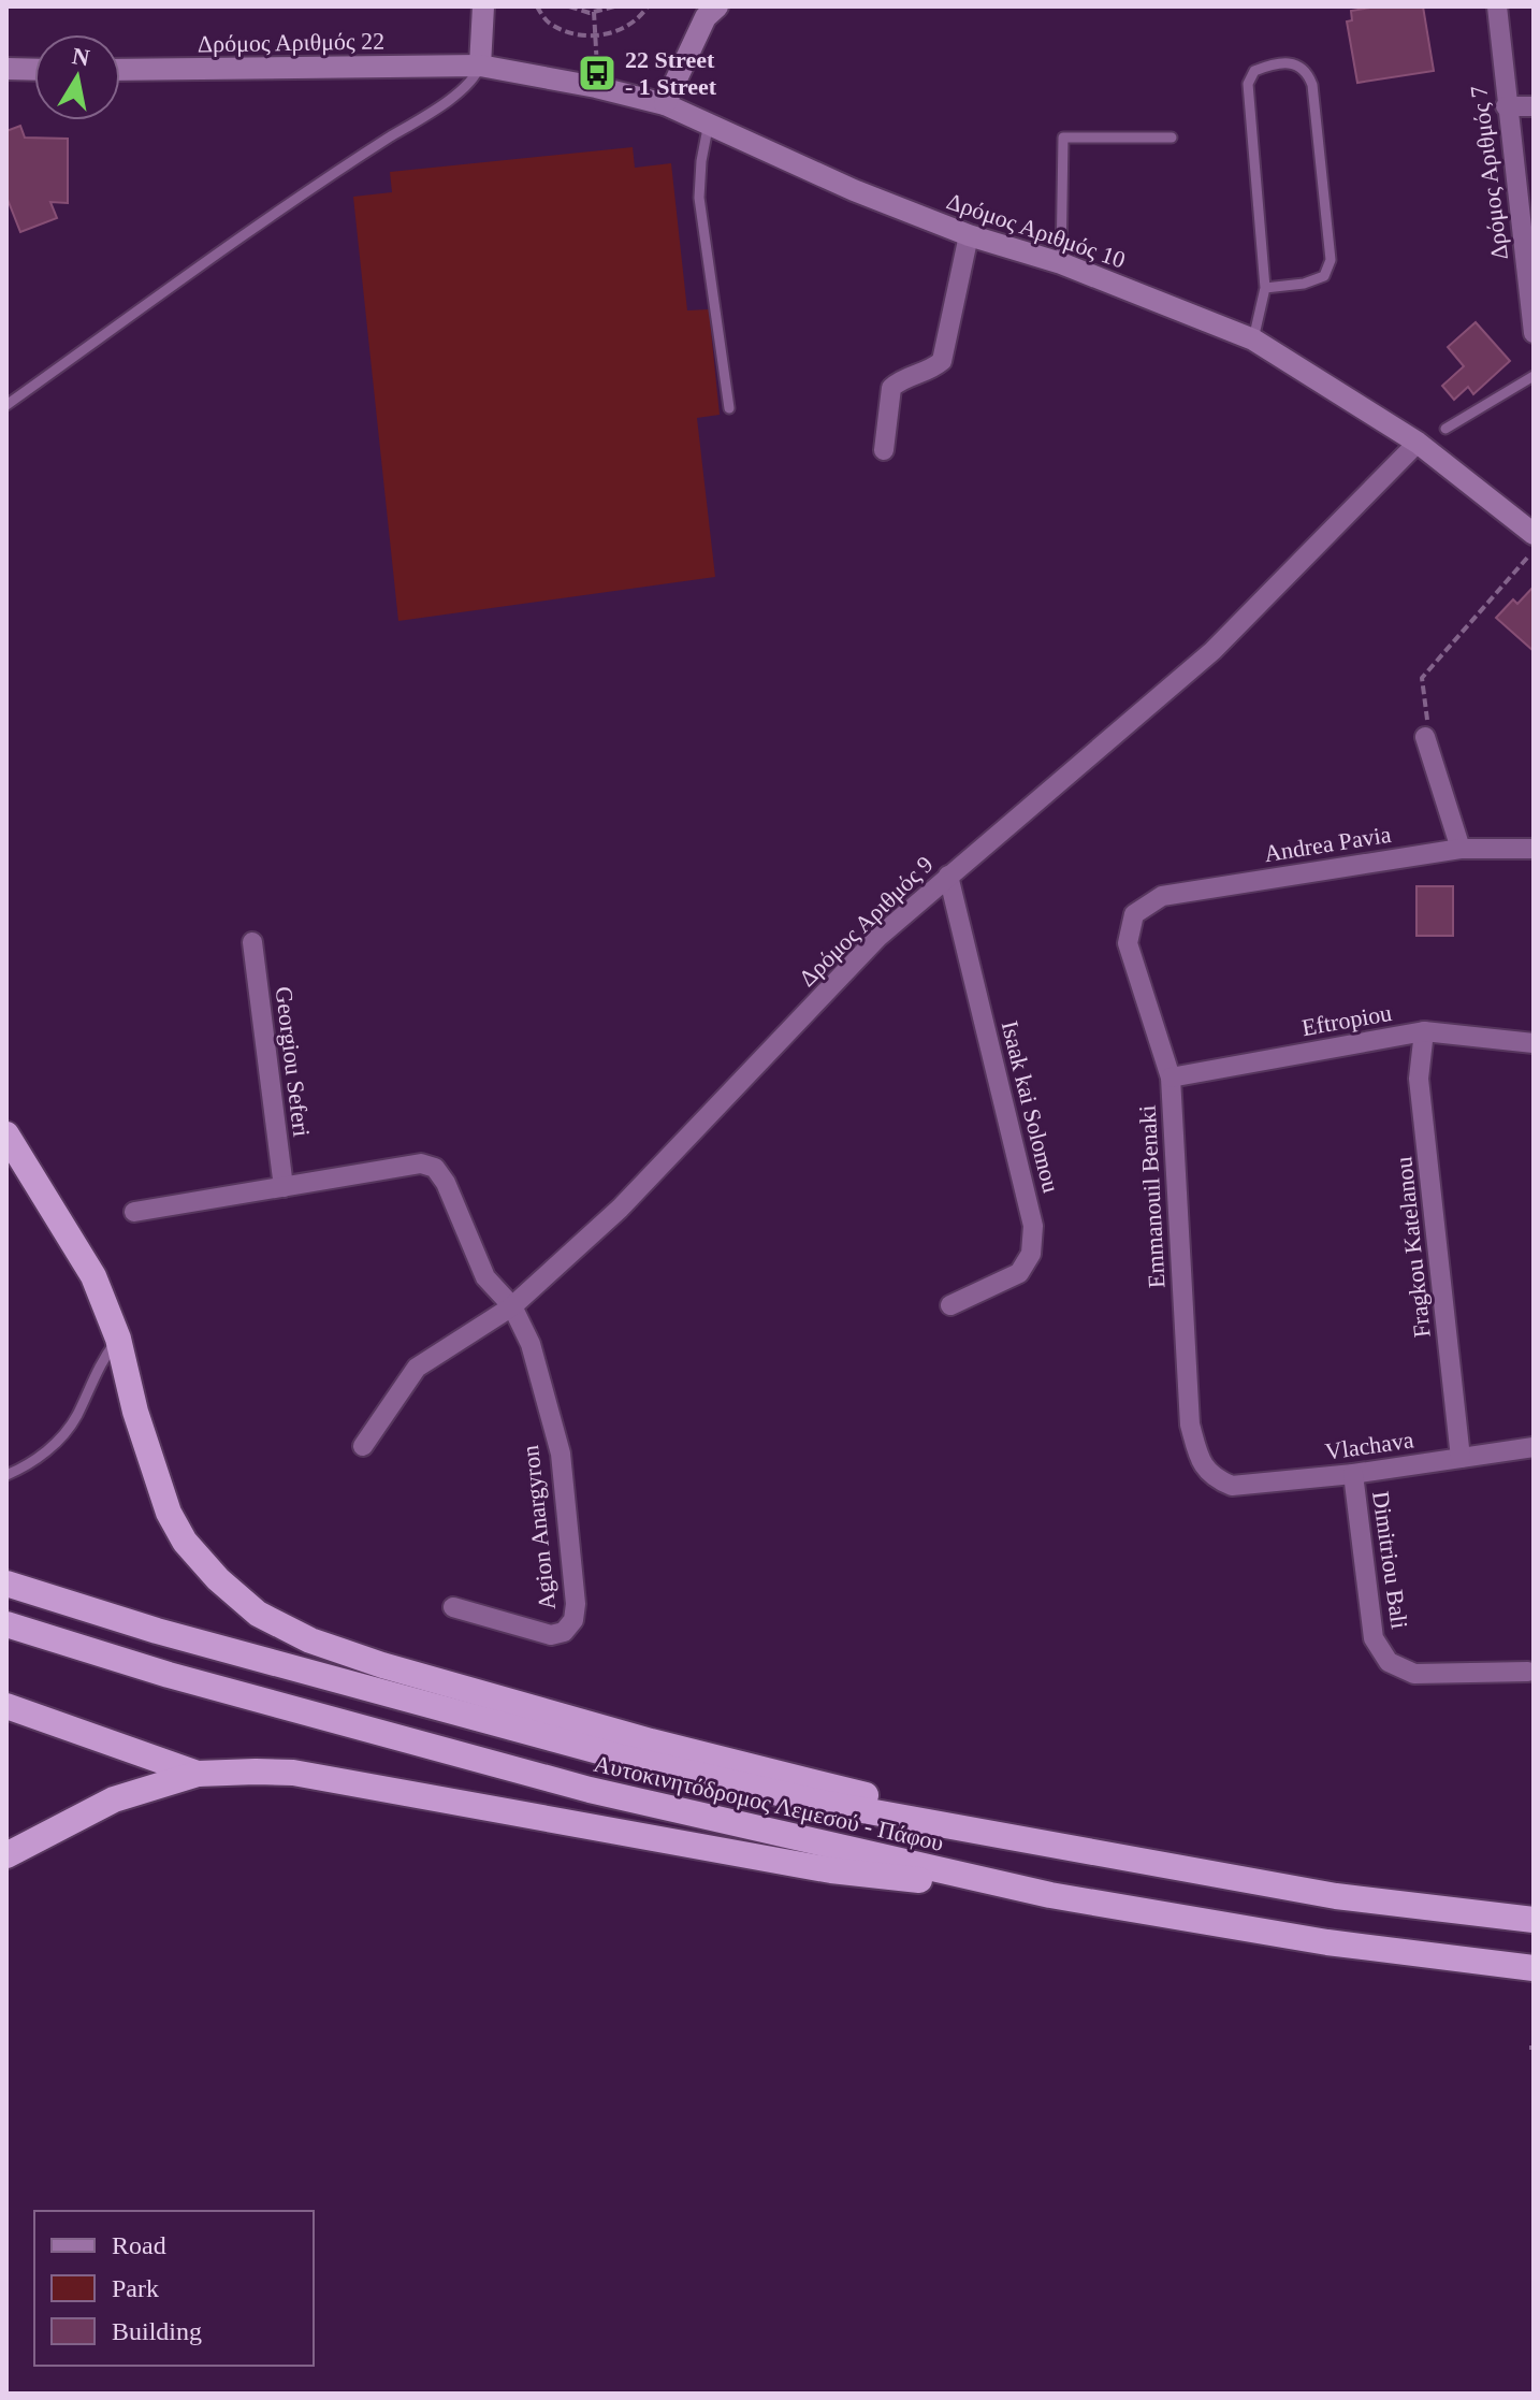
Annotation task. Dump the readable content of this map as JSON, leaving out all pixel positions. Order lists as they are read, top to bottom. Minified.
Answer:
{"streets":{"highway":["Αυτοκινητόδρομος Λεμεσού - Πάφου"],"street":["Δρόμος Αριθμός 22","Δρόμος Αριθμός 7","Δρόμος Αριθμός 10","Andrea Pavia","Δρόμος Αριθμός 9","Eftropiou","Georgiou Seferi","Isaak kai Solomou","Emmanouil Benaki","Fragkou Katelanou","Vlachava","Agion Anargyron","Dimitriou Bali"]},"crossings":[["Δρόμος Αριθμός 22","Δρόμος Αριθμός 10"],["Δρόμος Αριθμός 10","Δρόμος Αριθμός 9"],["Andrea Pavia","Emmanouil Benaki"],["Δρόμος Αριθμός 9","Isaak kai Solomou"],["Δρόμος Αριθμός 9","Agion Anargyron"],["Eftropiou","Emmanouil Benaki"],["Eftropiou","Fragkou Katelanou"],["Emmanouil Benaki","Vlachava"],["Fragkou Katelanou","Vlachava"],["Vlachava","Dimitriou Bali"]],"places":{"bus stop":["22 Street - 1 Street"]},"legend":["Road","Park","Building"],"north":"top"}
